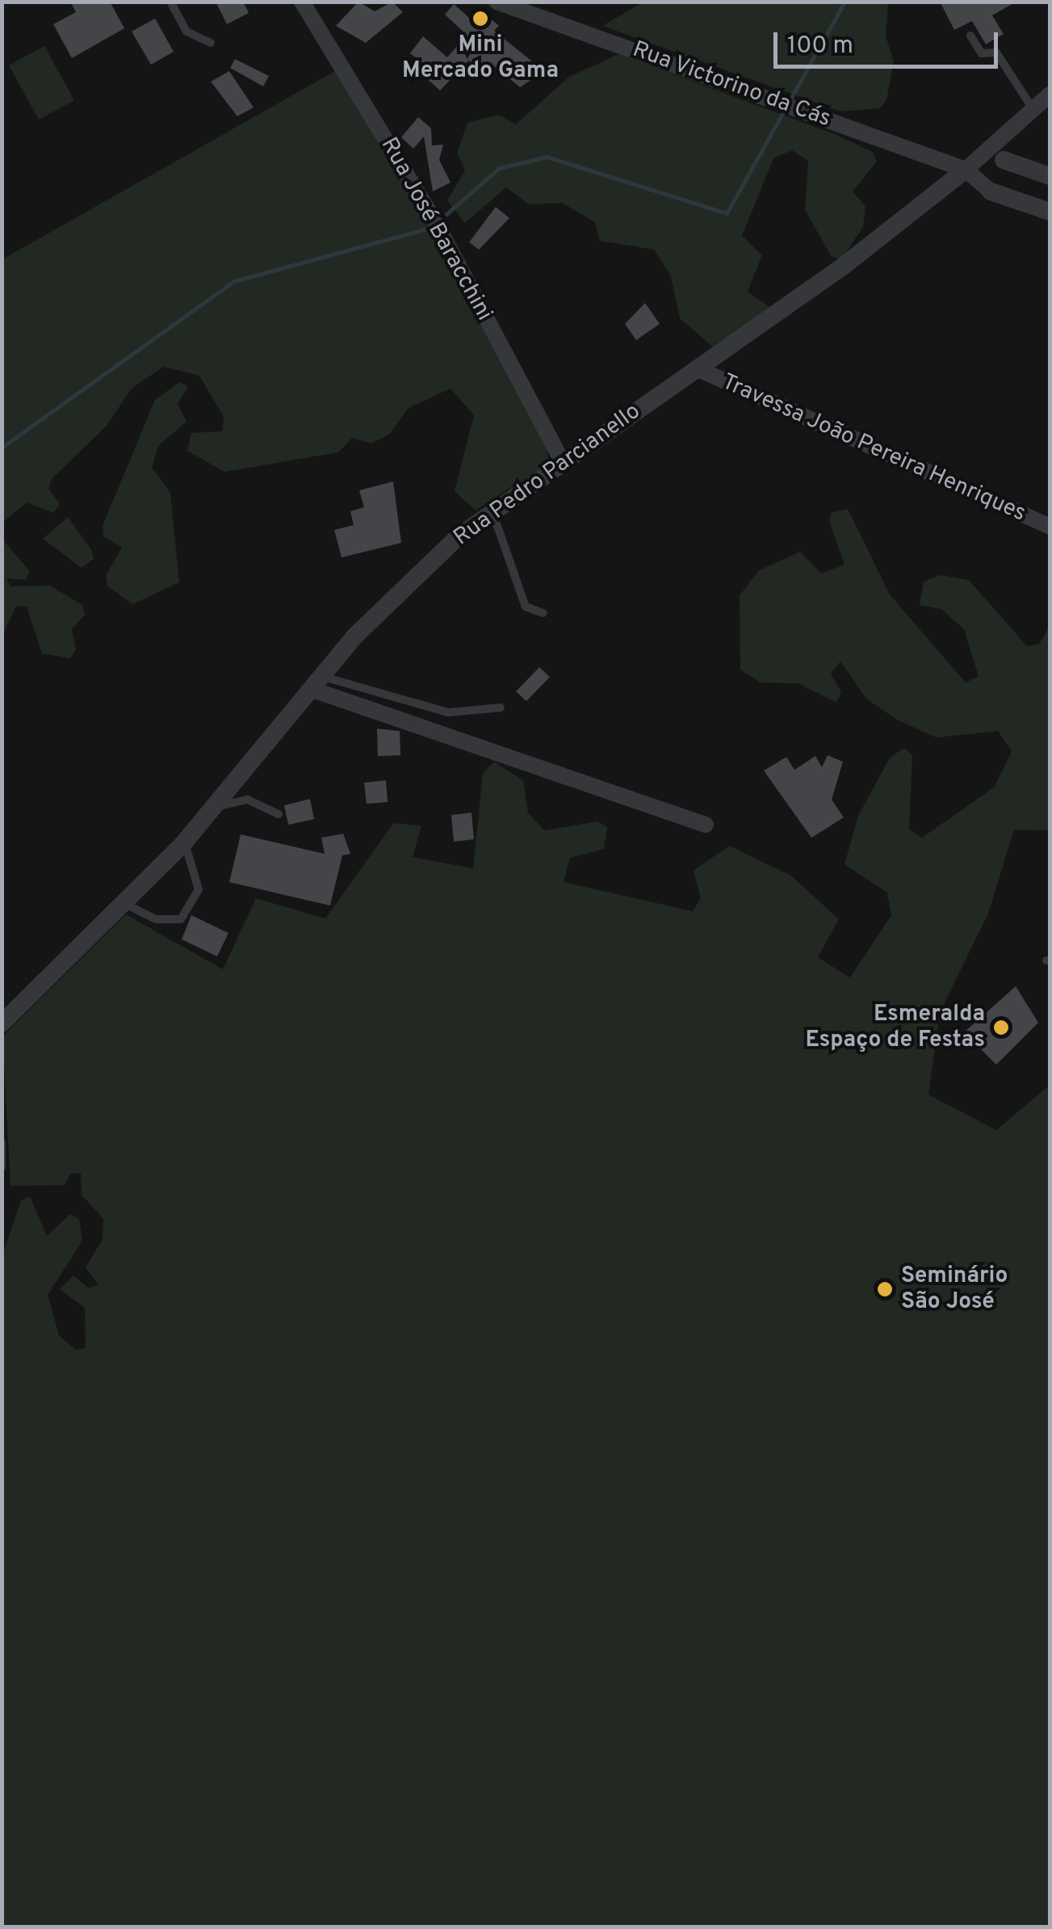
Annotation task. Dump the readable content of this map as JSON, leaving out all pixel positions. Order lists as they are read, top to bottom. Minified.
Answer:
{"streets":{"street":["Rua Victorino da Cás","Rua José Baracchini","Travessa João Pereira Henriques","Rua Pedro Parcianello"]},"crossings":[["Rua Victorino da Cás","Rua Pedro Parcianello"],["Rua José Baracchini","Rua Pedro Parcianello"],["Travessa João Pereira Henriques","Rua Pedro Parcianello"]],"places":["Mini Mercado Gama","Esmeralda Espaço de Festas","Seminário São José"],"scale_bar":"100 m"}
